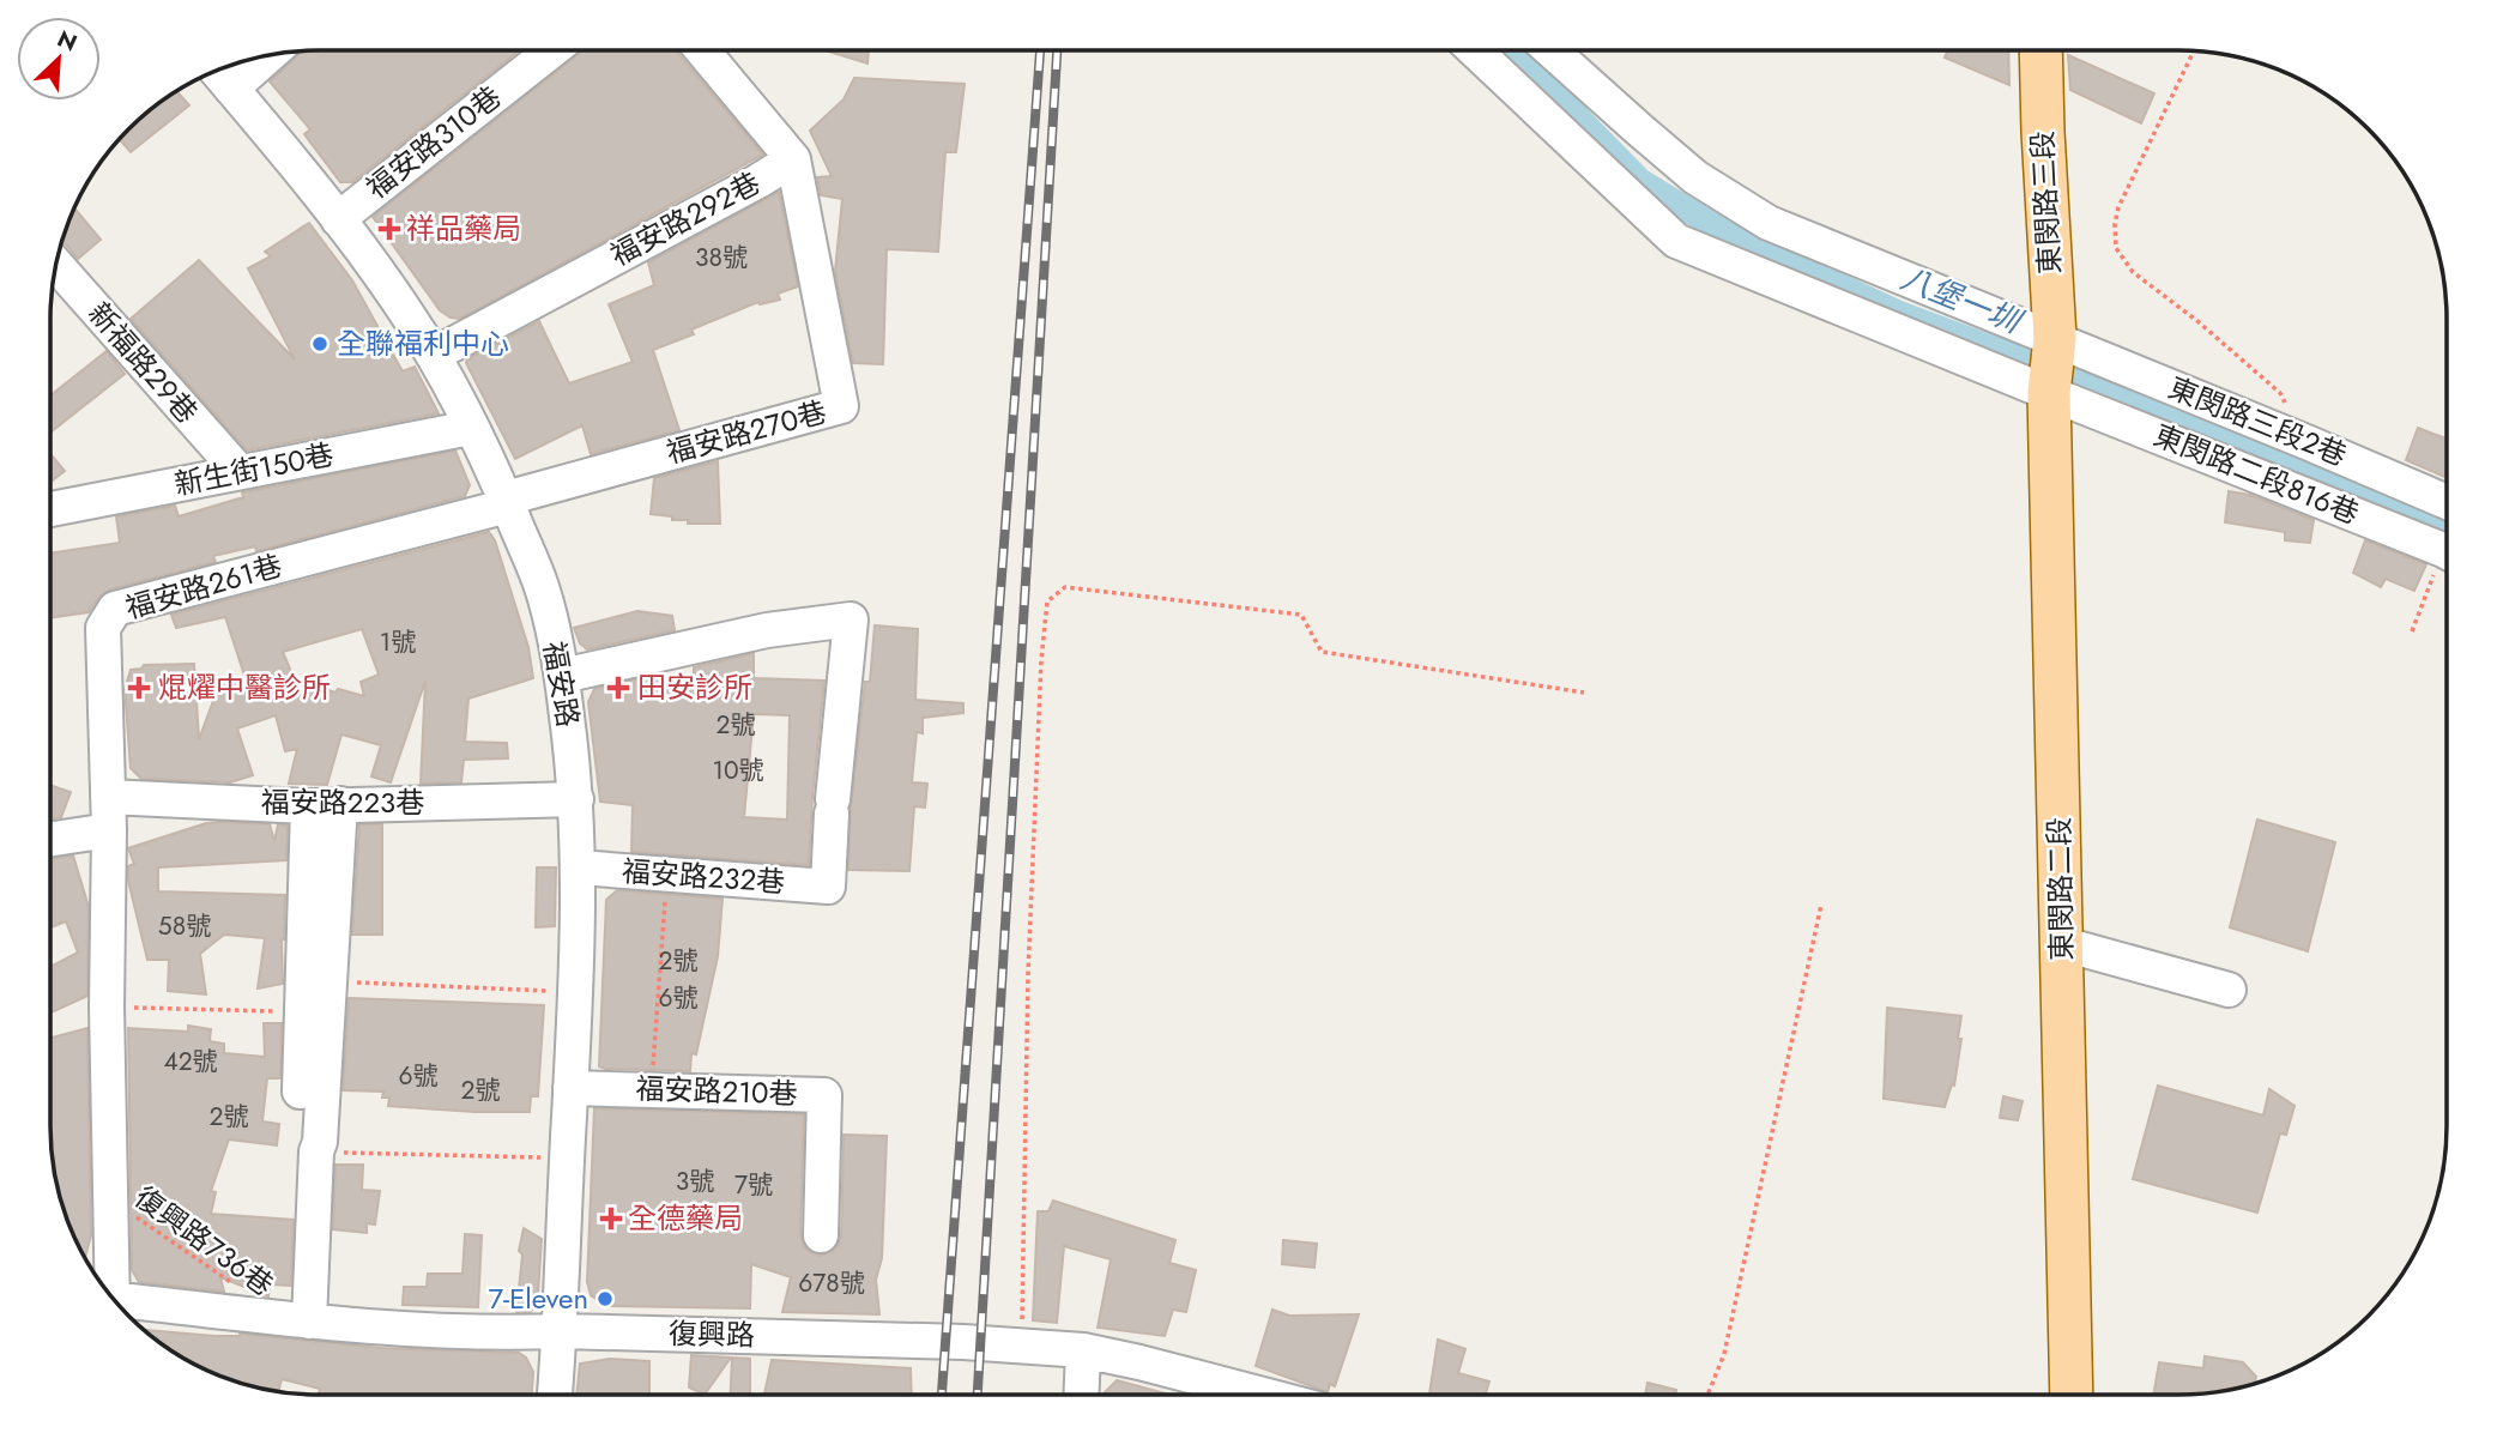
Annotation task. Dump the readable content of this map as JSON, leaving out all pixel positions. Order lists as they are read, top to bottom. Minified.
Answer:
{"streets":{"main road":["東閔路三段","東閔路二段"],"street":["福安路310巷","福安路292巷","新福路29巷","東閔路三段2巷","福安路270巷","新生街150巷","東閔路二段816巷","福安路261巷","福安路","福安路223巷","福安路232巷","福安路210巷","復興路"],"path":["復興路736巷"]},"crossings":[["福安路310巷","福安路"],["東閔路三段","東閔路三段2巷"],["東閔路三段","東閔路二段816巷"],["東閔路三段","東閔路二段"],["福安路292巷","福安路270巷"],["福安路292巷","福安路"],["新福路29巷","新生街150巷"],["東閔路三段2巷","東閔路二段816巷"],["東閔路三段2巷","東閔路二段"],["福安路270巷","福安路261巷"],["福安路270巷","福安路"],["新生街150巷","福安路"],["東閔路二段816巷","東閔路二段"],["福安路261巷","福安路"],["福安路261巷","福安路223巷"],["福安路261巷","復興路736巷"],["福安路","福安路223巷"],["福安路","福安路232巷"],["福安路","福安路210巷"],["福安路","復興路"],["復興路736巷","復興路"]],"water":["八堡一圳"],"places":{"health":["祥品藥局","焜燿中醫診所","田安診所","全德藥局"],"other":["全聯福利中心","7-Eleven"]},"house_numbers":["38號","1號","2號","10號","58號","2號","6號","42號","6號","2號","2號","3號","7號","678號"],"north":"top right"}
